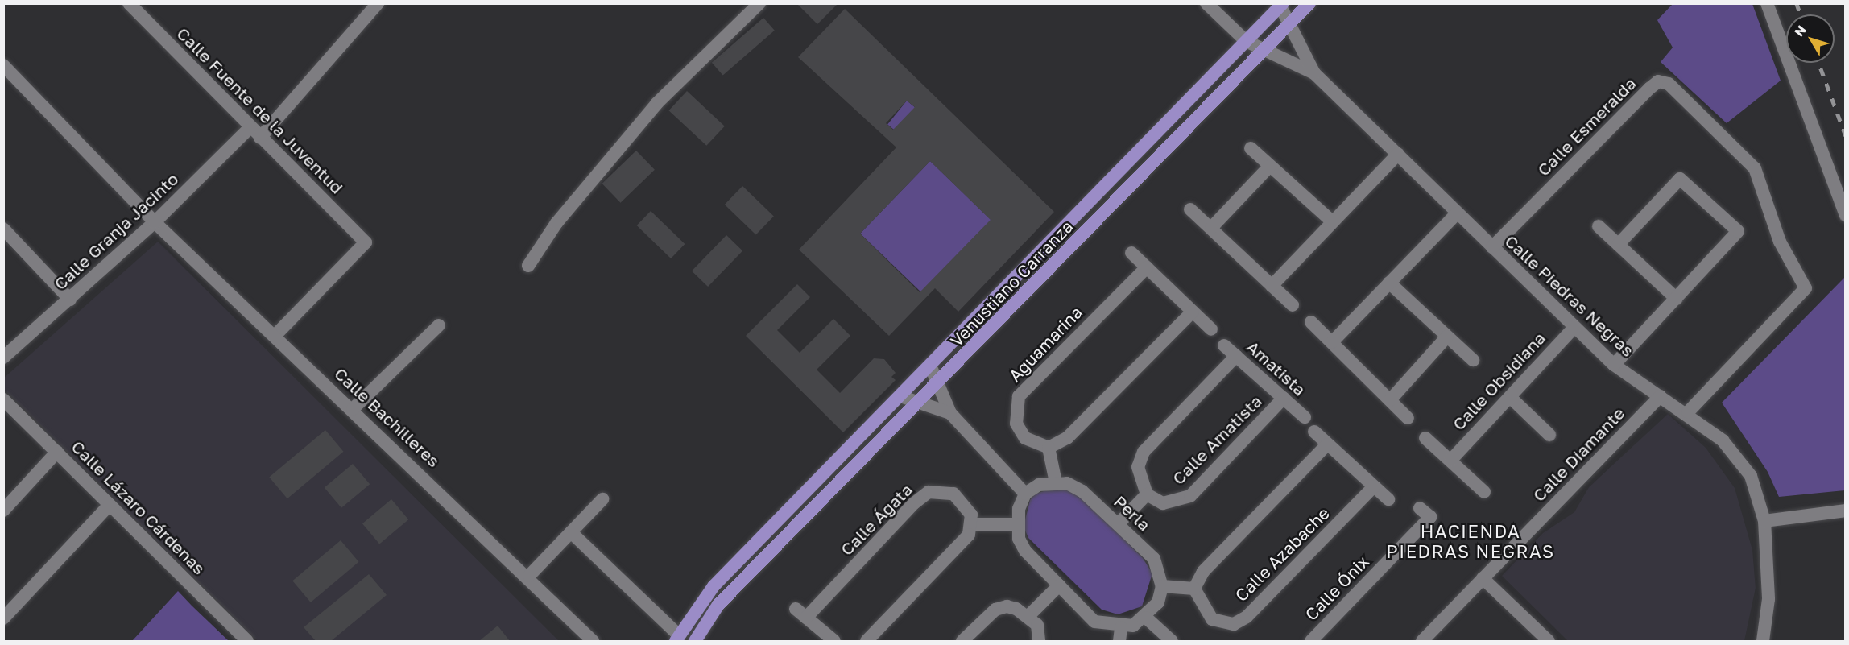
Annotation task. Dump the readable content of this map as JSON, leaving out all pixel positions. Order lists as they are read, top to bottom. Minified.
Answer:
{"streets":{"main road":["Venustiano Carranza"],"street":["Calle Fuente de la Juventud","Calle Esmeralda","Calle Granja Jacinto","Calle Piedras Negras","Aguamarina","Amatista","Calle Obsidiana","Calle Bachilleres","Calle Amatista","Calle Diamante","Calle Lázaro Cárdenas","Perla","Calle Ágata","Calle Azabache","Calle Ónix"]},"crossings":[["Calle Fuente de la Juventud","Calle Granja Jacinto"],["Calle Fuente de la Juventud","Calle Bachilleres"],["Calle Esmeralda","Calle Piedras Negras"],["Calle Granja Jacinto","Calle Bachilleres"],["Venustiano Carranza","Calle Piedras Negras"],["Calle Piedras Negras","Calle Obsidiana"],["Calle Piedras Negras","Calle Diamante"],["Amatista","Calle Amatista"]],"districts":["HACIENDA PIEDRAS NEGRAS"],"north":"top left"}
